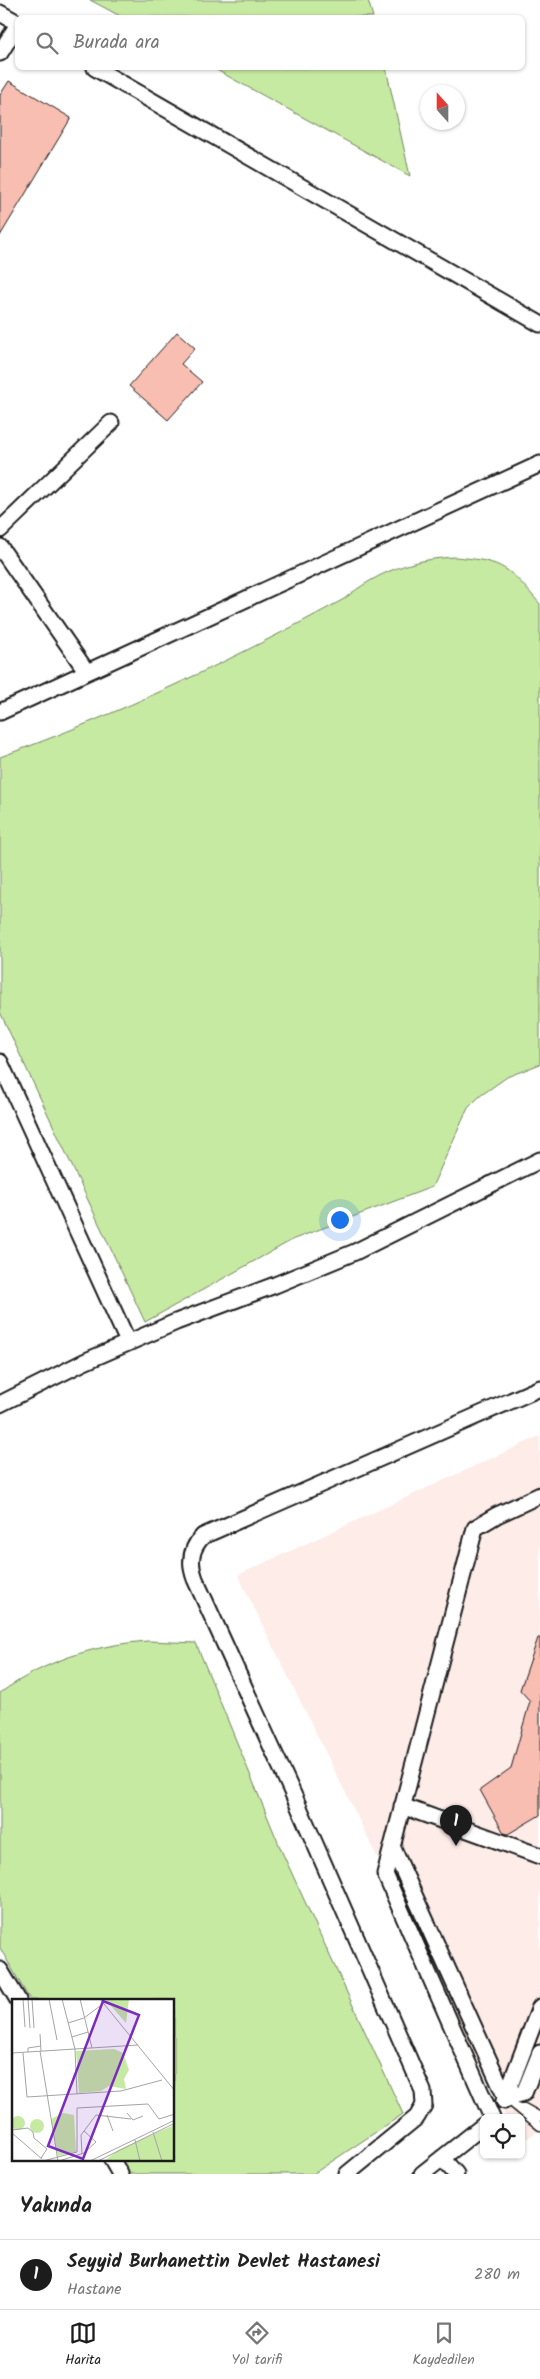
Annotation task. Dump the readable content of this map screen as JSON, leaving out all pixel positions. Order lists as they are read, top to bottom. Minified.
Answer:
{"north":"top","page":{"search":"Burada ara","pins":"1","heading":"Yakında","list":[{"mark":"1","name":"Seyyid Burhanettin Devlet Hastanesi","note":"Hastane","value":"280 m"}],"nav":["Harita","Yol tarifi","Kaydedilen"]}}
